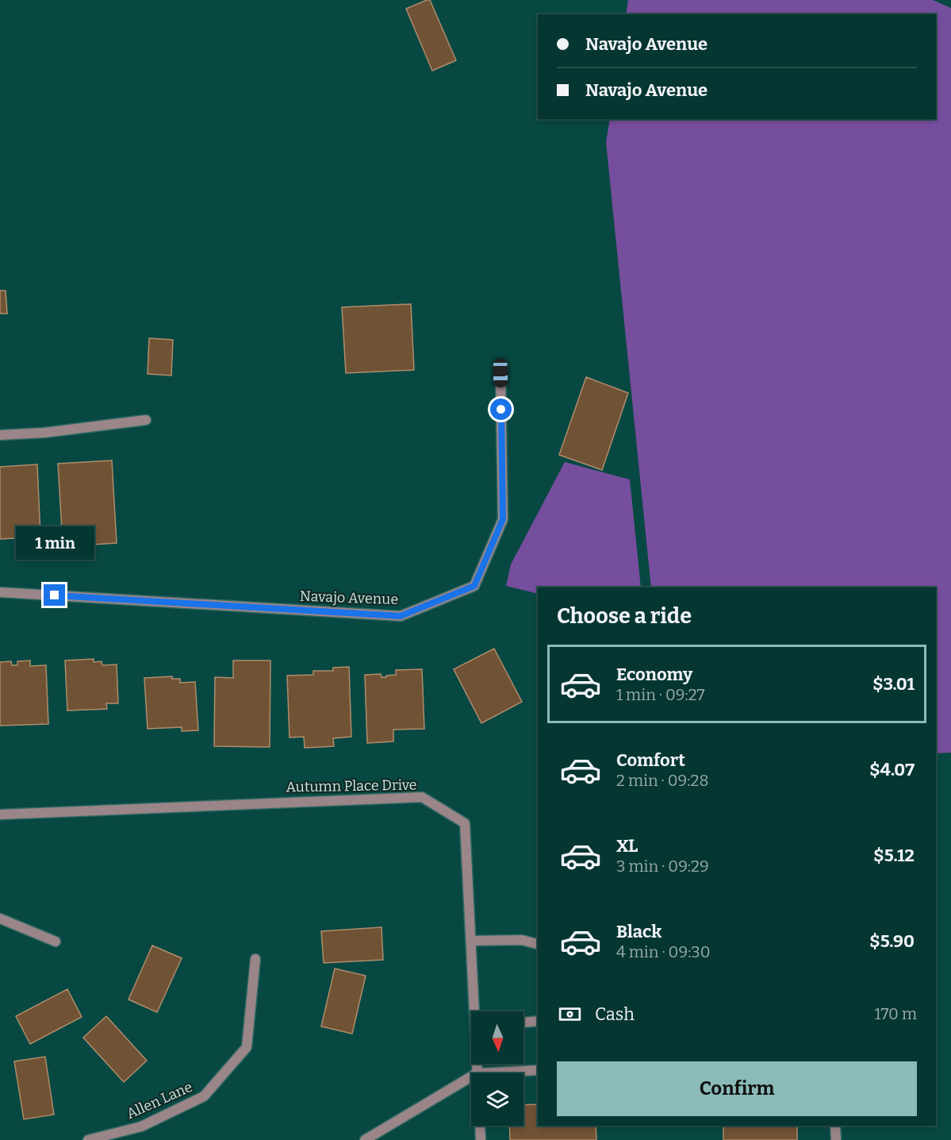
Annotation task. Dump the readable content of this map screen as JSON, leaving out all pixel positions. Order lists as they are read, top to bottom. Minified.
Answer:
{"streets":{"street":["Navajo Avenue","Autumn Place Drive","Allen Lane"]},"north":"bottom","page":{"banner":["Navajo Avenue","Navajo Avenue"],"bubble":"1 min","heading":"Choose a ride","list":[{"name":"Economy","note":"1 min · 09:27","value":"$3.01"},{"name":"Comfort","note":"2 min · 09:28","value":"$4.07"},{"name":"XL","note":"3 min · 09:29","value":"$5.12"},{"name":"Black","note":"4 min · 09:30","value":"$5.90"}],"pay":["Cash","170 m"],"buttons":"Confirm"}}
